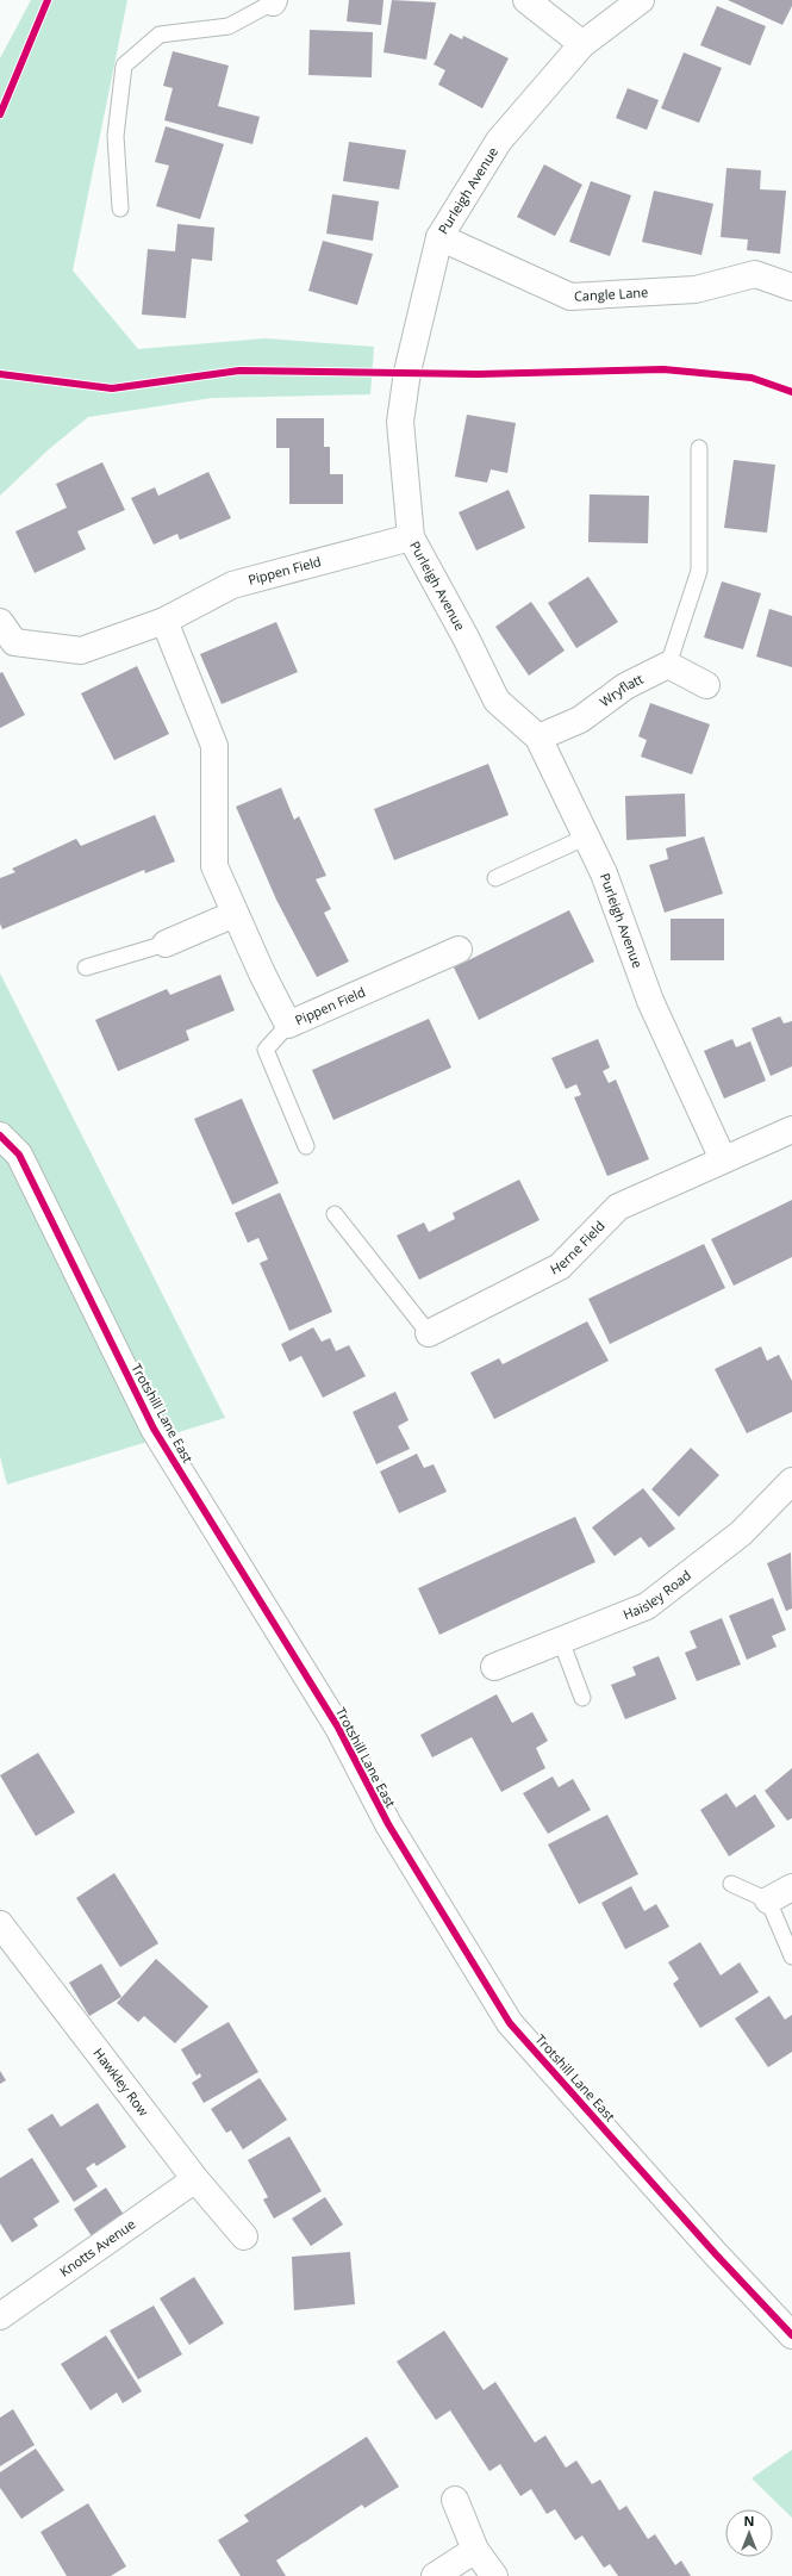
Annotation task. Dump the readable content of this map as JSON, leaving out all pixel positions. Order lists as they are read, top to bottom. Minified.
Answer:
{"streets":{"street":["Purleigh Avenue","Cangle Lane","Pippen Field","Wryflatt","Herne Field","Trotshill Lane East","Haisley Road","Hawkley Row","Knotts Avenue"]},"crossings":[["Purleigh Avenue","Cangle Lane"],["Purleigh Avenue","Pippen Field"],["Purleigh Avenue","Wryflatt"],["Purleigh Avenue","Herne Field"],["Hawkley Row","Knotts Avenue"]],"north":"top"}
